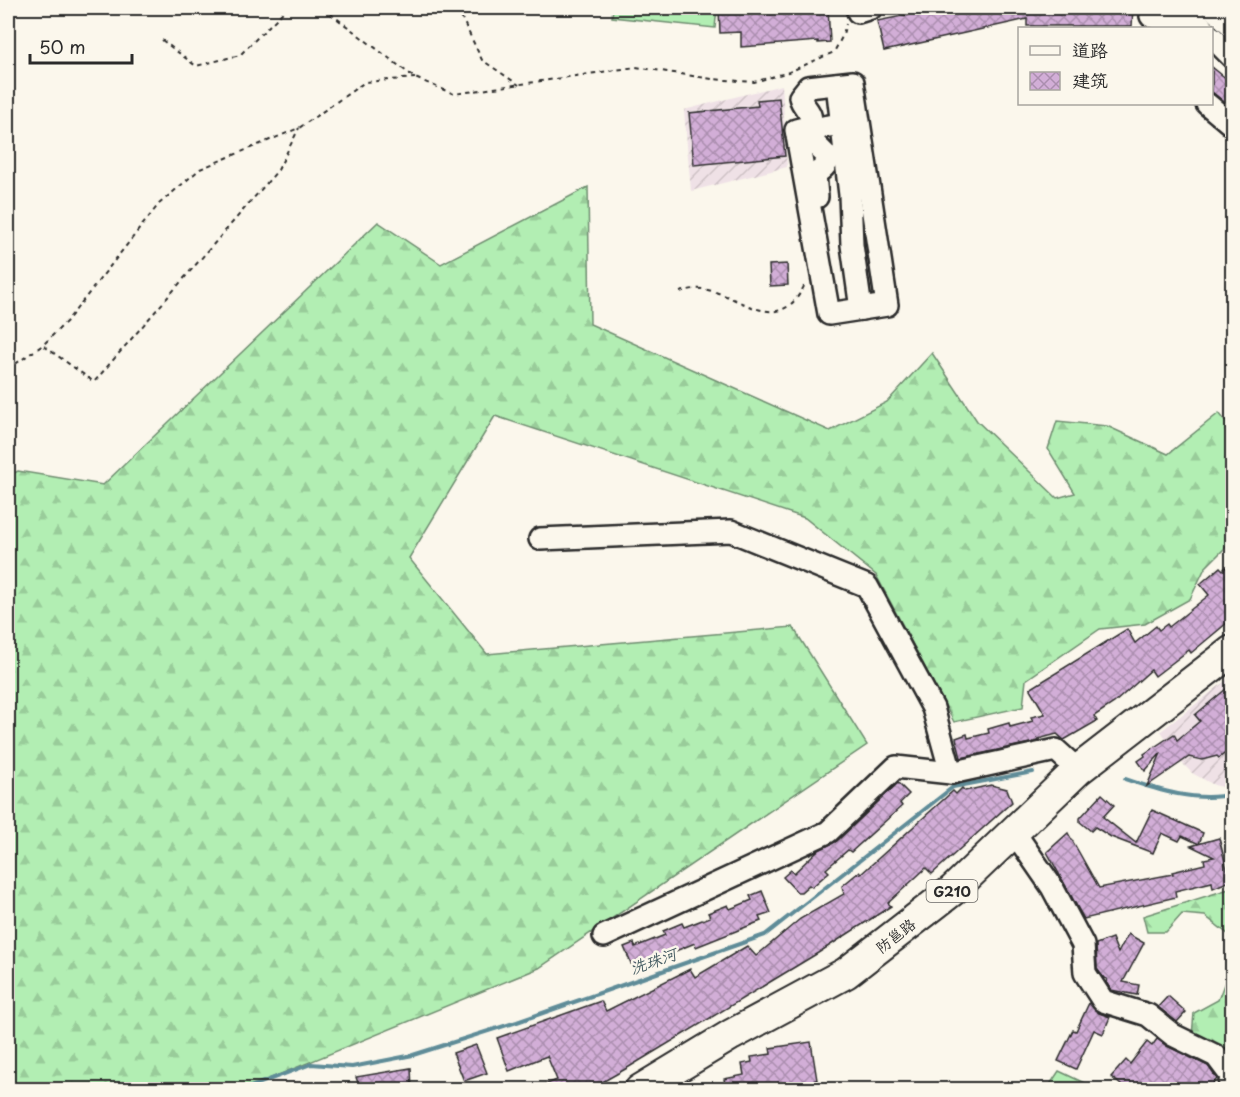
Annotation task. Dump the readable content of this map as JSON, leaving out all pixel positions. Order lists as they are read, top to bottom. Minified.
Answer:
{"streets":{"highway":["G210","防邕路"]},"water":["洗珠河"],"legend":["道路","建筑"],"scale_bar":"50 m"}
